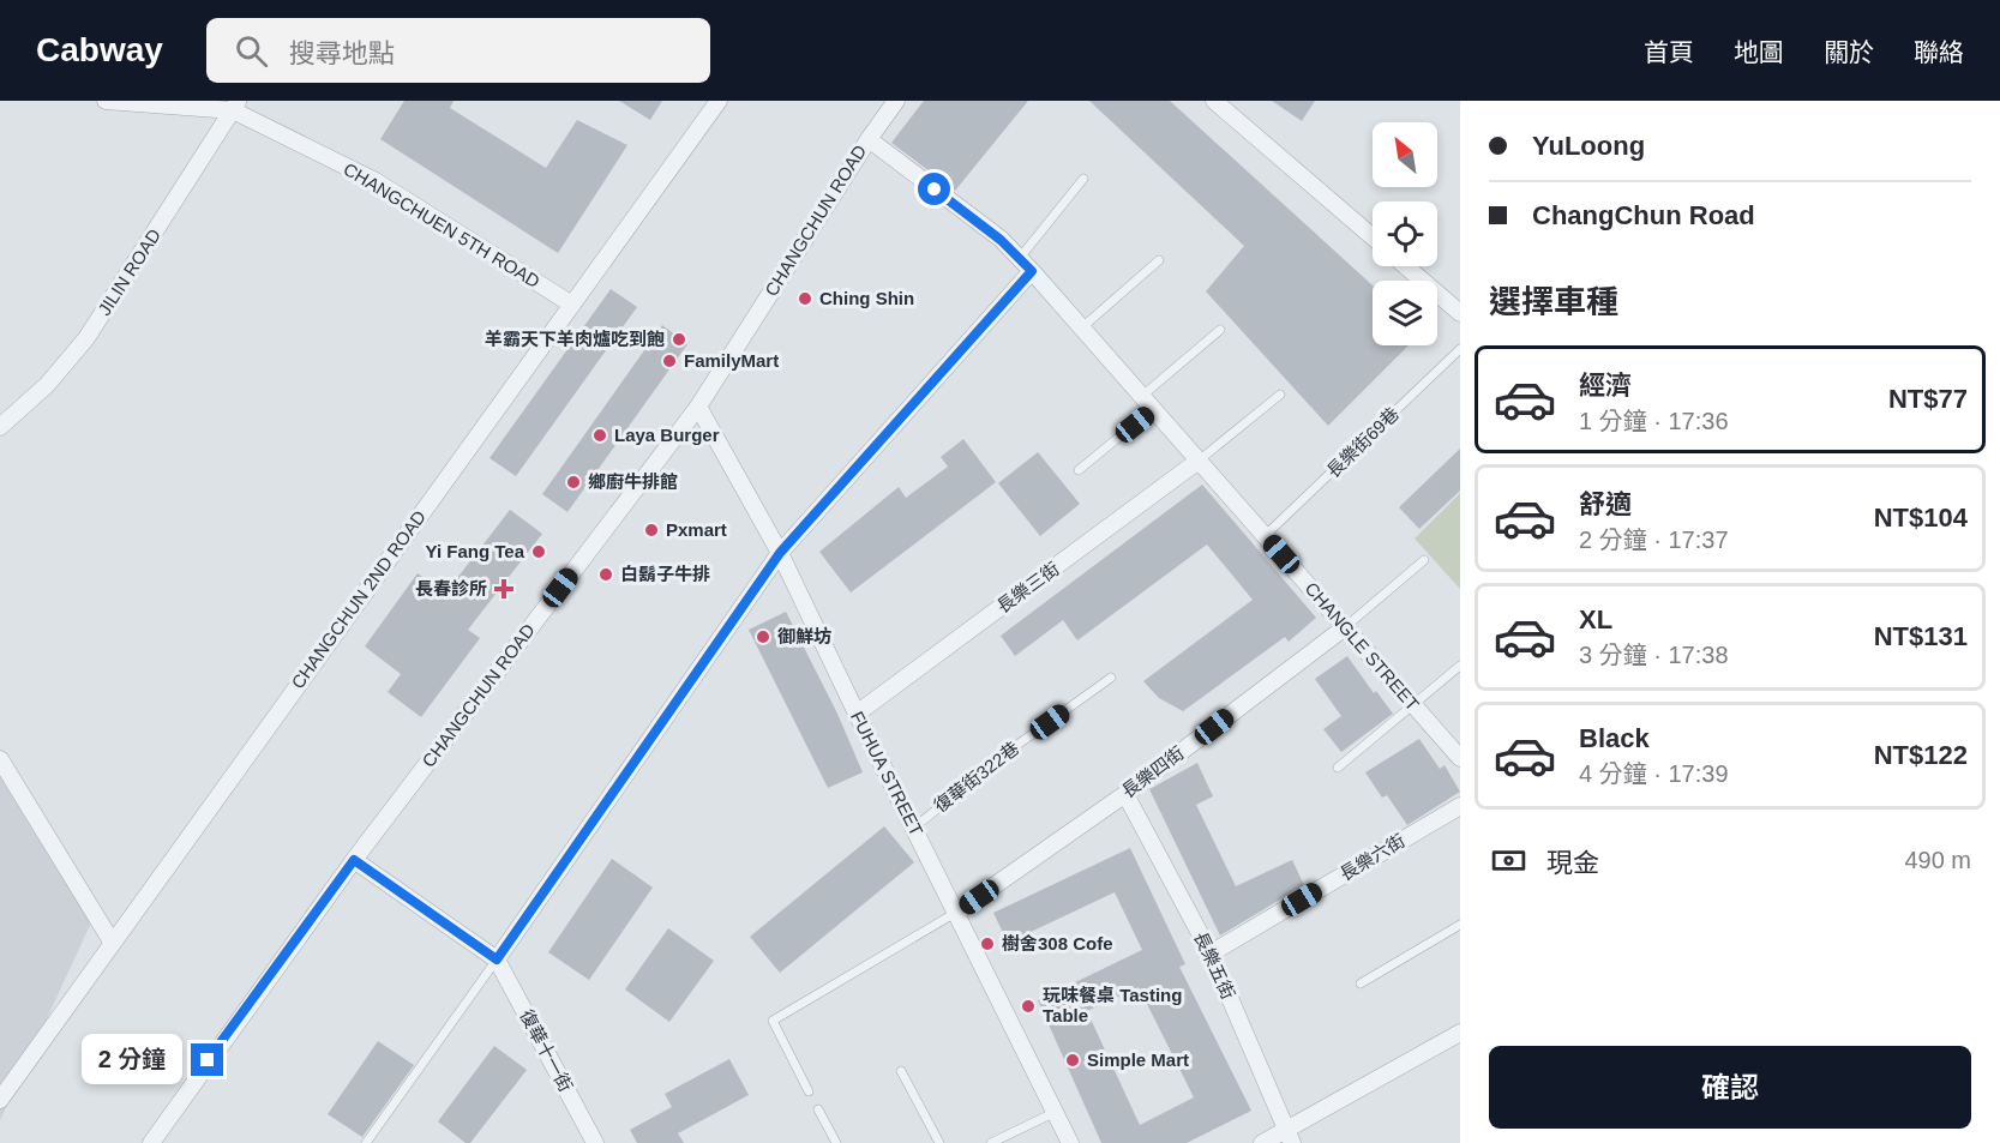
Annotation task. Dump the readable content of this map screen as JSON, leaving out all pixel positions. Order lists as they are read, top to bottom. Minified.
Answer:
{"streets":{"street":["CHANGCHUN ROAD","CHANGCHUEN 5TH ROAD","JILIN ROAD","長樂三街","CHANGCHUN 2ND ROAD","CHANGLE STREET","長樂四街","FUHUA STREET","長樂六街","長樂五街","復華十一街"],"lane":["長樂街69巷","復華街322巷"]},"crossings":[["CHANGCHUN ROAD","CHANGLE STREET"],["CHANGCHUN ROAD","FUHUA STREET"],["CHANGCHUEN 5TH ROAD","JILIN ROAD"],["CHANGCHUEN 5TH ROAD","CHANGCHUN 2ND ROAD"],["長樂街69巷","CHANGLE STREET"],["長樂三街","CHANGLE STREET"],["長樂三街","FUHUA STREET"],["CHANGLE STREET","長樂四街"],["長樂四街","FUHUA STREET"],["長樂四街","長樂五街"],["FUHUA STREET","復華街322巷"],["長樂六街","長樂五街"]],"places":{"other":["Ching Shin","羊霸天下羊肉爐吃到飽","FamilyMart","Laya Burger","鄉廚牛排館","Pxmart","Yi Fang Tea","白鬍子牛排","御鮮坊","樹舍308 Cofe","玩味餐桌 Tasting Table","Simple Mart"],"health":["長春診所"]},"north":"top left","page":{"header":"Cabway","search":"搜尋地點","nav":["首頁","地圖","關於","聯絡"],"banner":["YuLoong","ChangChun Road"],"heading":"選擇車種","list":[{"name":"經濟","note":"1 分鐘 · 17:36","value":"NT$77"},{"name":"舒適","note":"2 分鐘 · 17:37","value":"NT$104"},{"name":"XL","note":"3 分鐘 · 17:38","value":"NT$131"},{"name":"Black","note":"4 分鐘 · 17:39","value":"NT$122"}],"pay":["現金","490 m"],"buttons":"確認","bubble":"2 分鐘"}}
